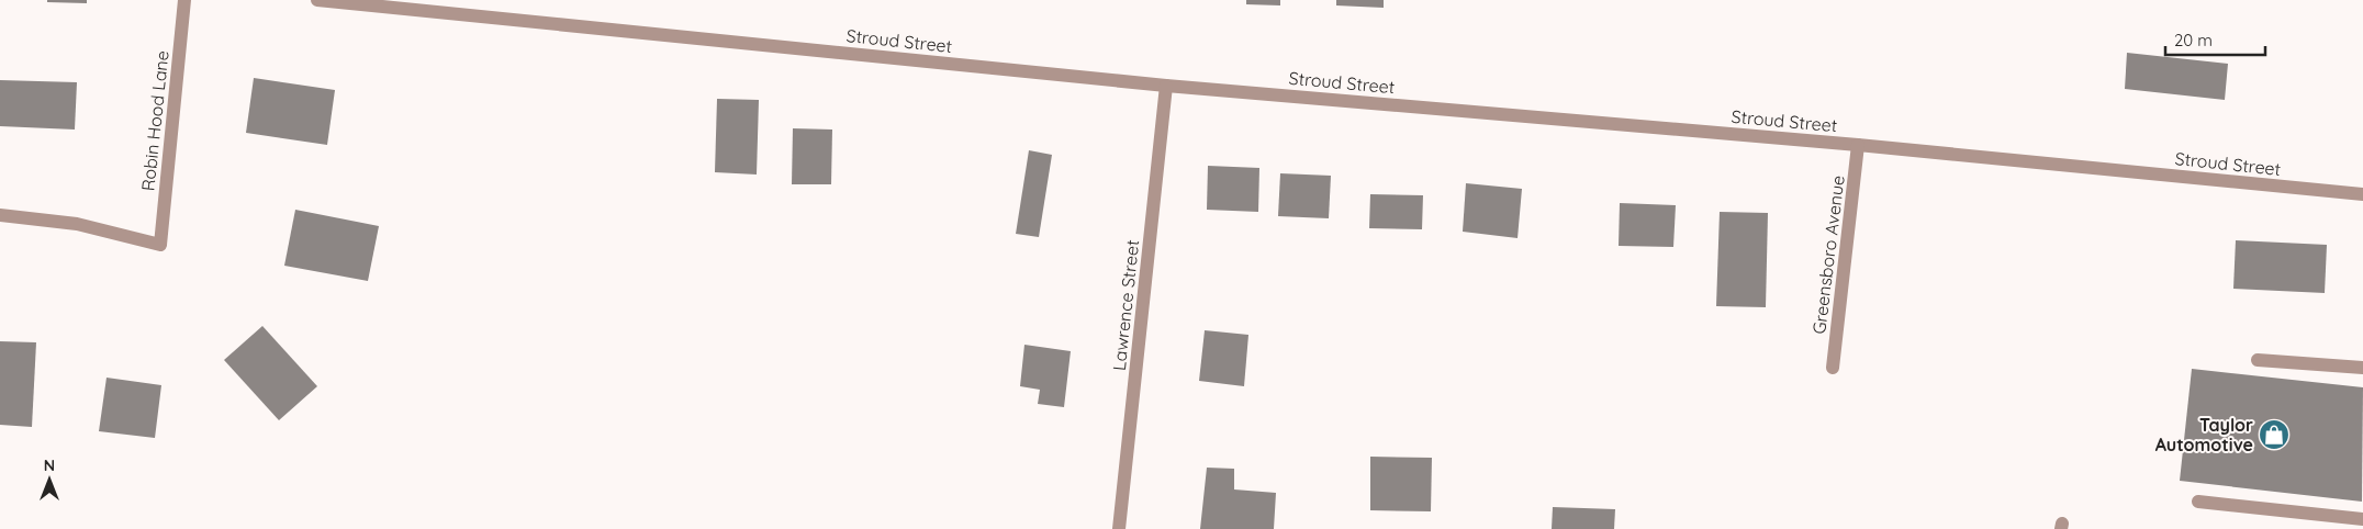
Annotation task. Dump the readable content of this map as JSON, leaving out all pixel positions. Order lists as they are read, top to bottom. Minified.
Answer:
{"streets":{"street":["Stroud Street","Robin Hood Lane","Greensboro Avenue","Lawrence Street"]},"crossings":[["Stroud Street","Greensboro Avenue"],["Stroud Street","Lawrence Street"]],"places":{"shop":["Taylor Automotive"]},"scale_bar":"20 m","north":"top"}
